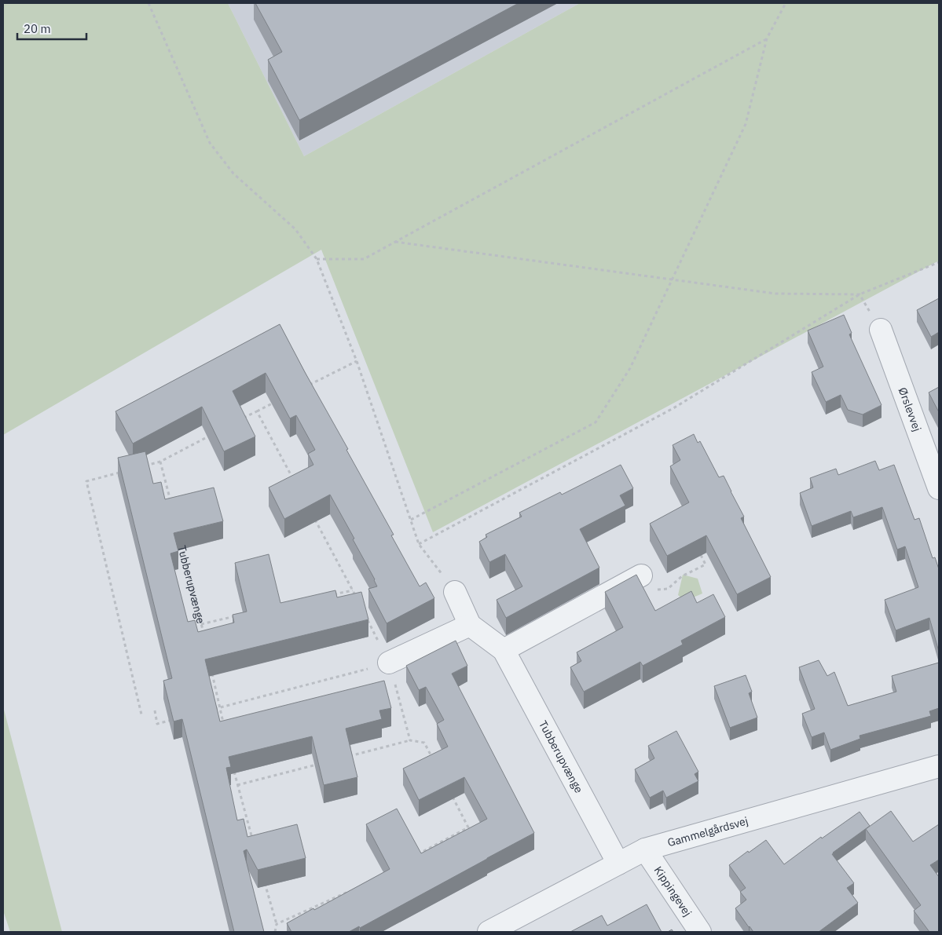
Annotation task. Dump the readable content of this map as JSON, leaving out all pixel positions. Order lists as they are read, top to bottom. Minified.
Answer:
{"streets":{"street":["Ørslevvej","Tubberupvænge","Gammelgårdsvej","Kippingevej"]},"crossings":[["Tubberupvænge","Gammelgårdsvej"],["Gammelgårdsvej","Kippingevej"]],"scale_bar":"20 m"}
